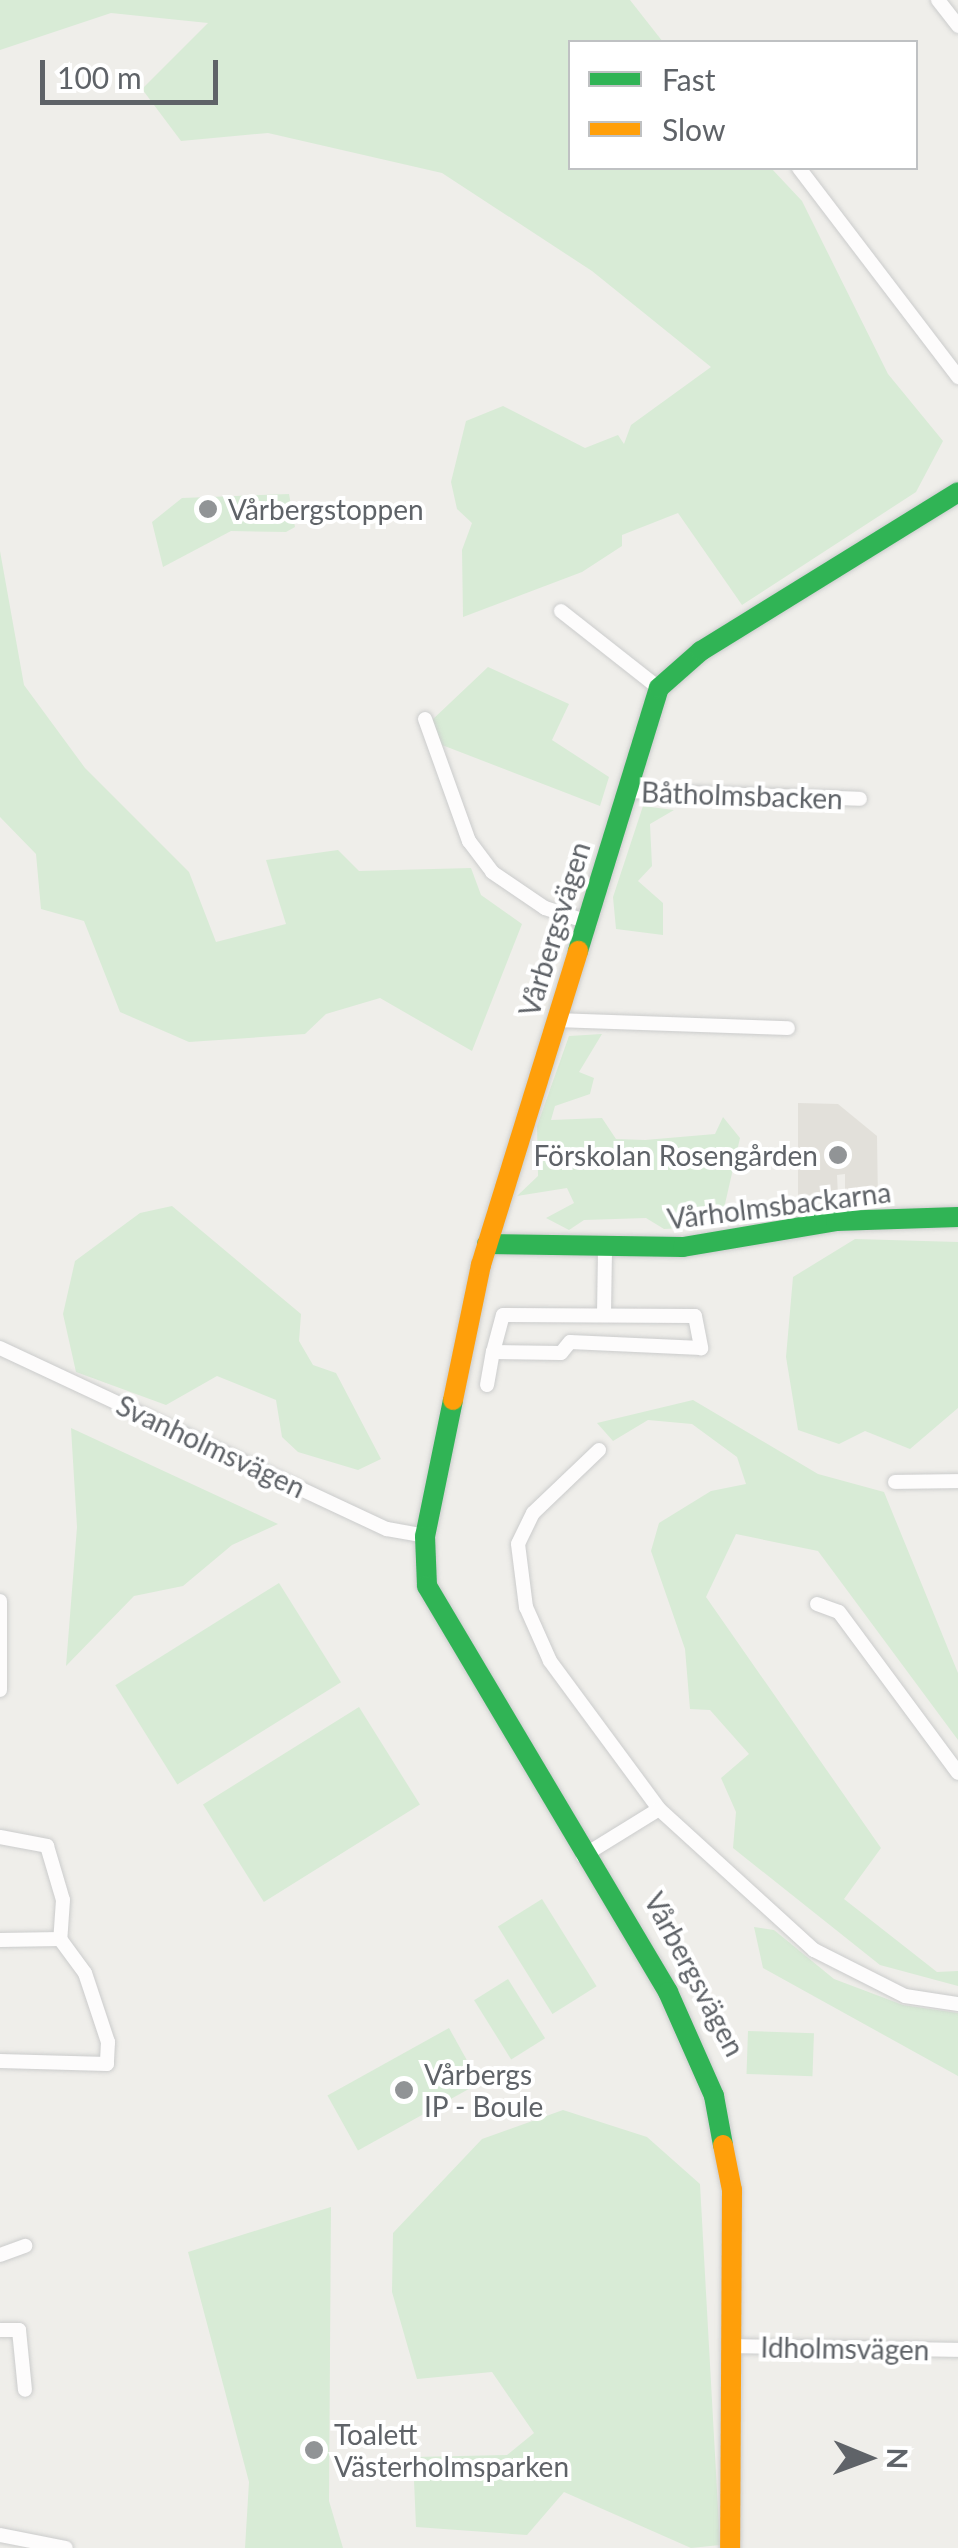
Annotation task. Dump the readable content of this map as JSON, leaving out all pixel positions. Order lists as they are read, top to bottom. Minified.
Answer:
{"streets":{"street":["Båtholmsbacken","Vårbergsvägen","Vårholmsbackarna","Svanholmsvägen","Idholmsvägen"]},"crossings":[["Båtholmsbacken","Vårbergsvägen"],["Vårbergsvägen","Vårholmsbackarna"],["Vårbergsvägen","Svanholmsvägen"],["Vårbergsvägen","Idholmsvägen"]],"places":["Vårbergstoppen","Förskolan Rosengården","Vårbergs IP - Boule","Toalett Västerholmsparken"],"legend":["Fast","Slow"],"scale_bar":"100 m","north":"right"}
